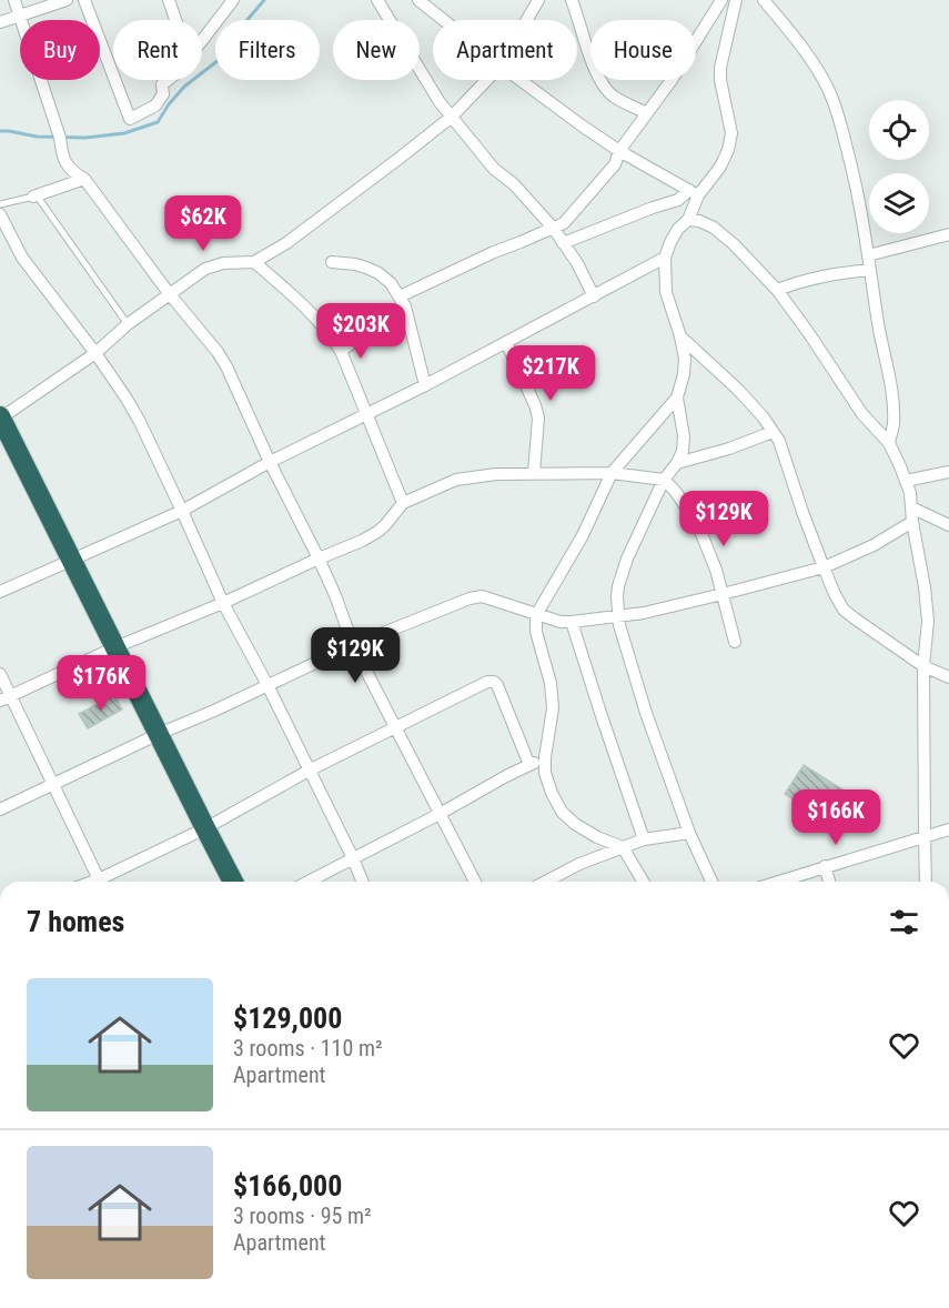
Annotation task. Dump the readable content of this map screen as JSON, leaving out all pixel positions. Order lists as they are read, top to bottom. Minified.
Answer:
{"page":{"chip":["Buy","Rent","Filters","New","Apartment","House"],"price":["$62K","$203K","$217K","$129K","$129K","$176K","$166K"],"heading":"7 homes","list":[{"name":"$129,000","note":"3 rooms · 110 m² · Apartment"},{"name":"$166,000","note":"3 rooms · 95 m² · Apartment"}]}}
